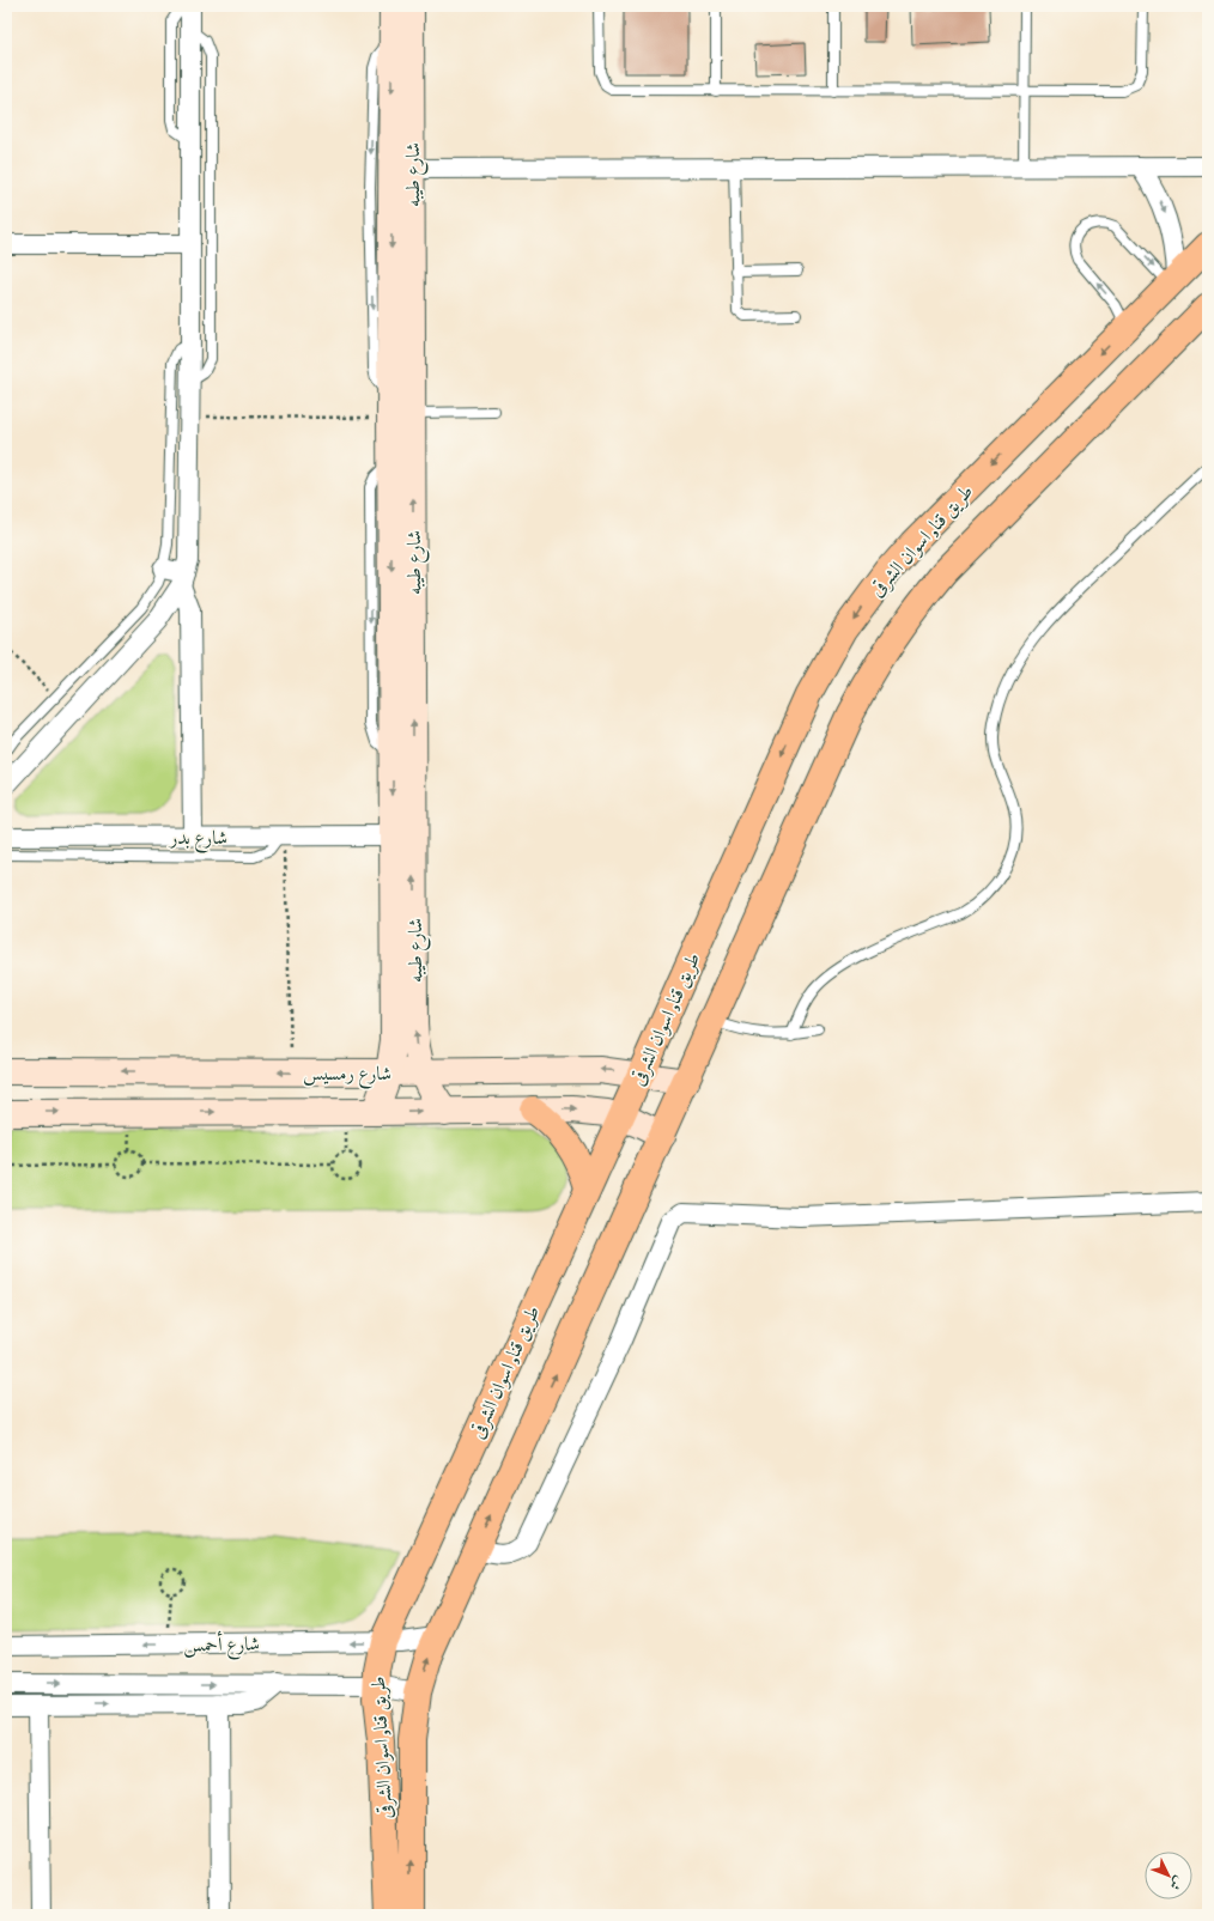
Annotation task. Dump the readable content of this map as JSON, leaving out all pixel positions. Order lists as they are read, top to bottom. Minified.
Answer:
{"streets":{"main road":["شارع طيبه","طريق قنا, اسوان الشرقى","شارع رمسيس"],"street":["شارع بدر","شارع أحمس"]},"crossings":[["شارع طيبه","شارع بدر"],["شارع طيبه","شارع رمسيس"],["طريق قنا, اسوان الشرقى","شارع رمسيس"],["طريق قنا, اسوان الشرقى","شارع أحمس"]],"north":"bottom right"}
